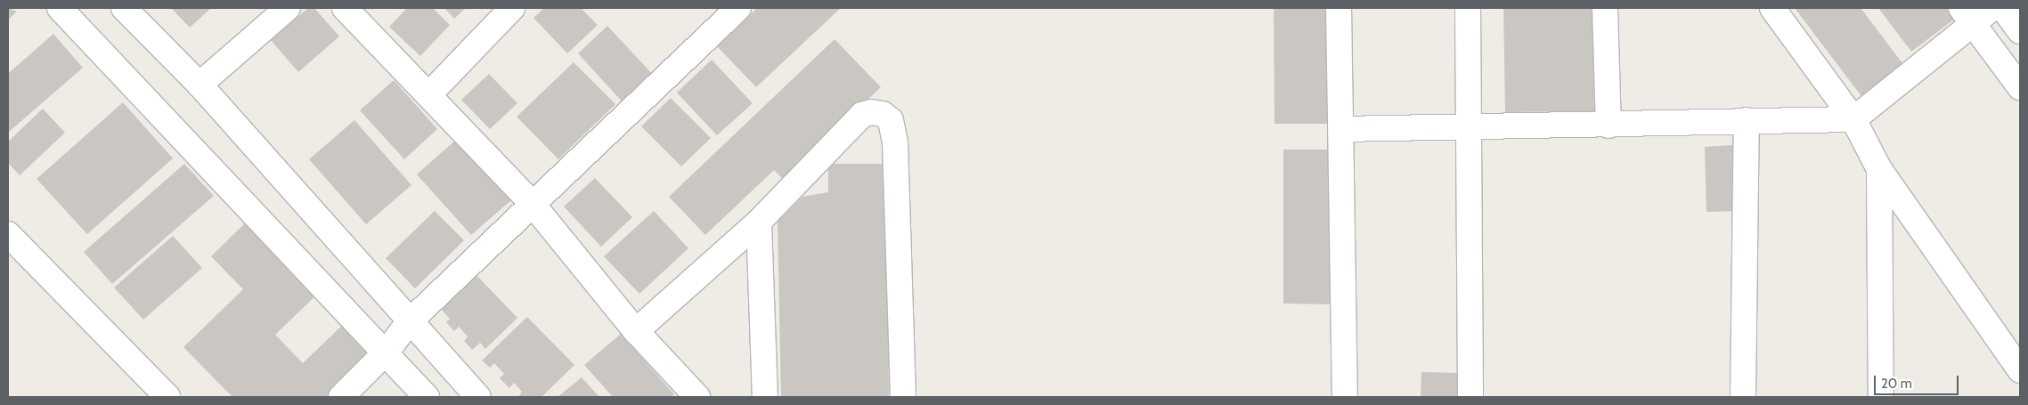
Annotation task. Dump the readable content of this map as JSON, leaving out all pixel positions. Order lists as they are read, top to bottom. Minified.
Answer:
{"scale_bar":"20 m"}
